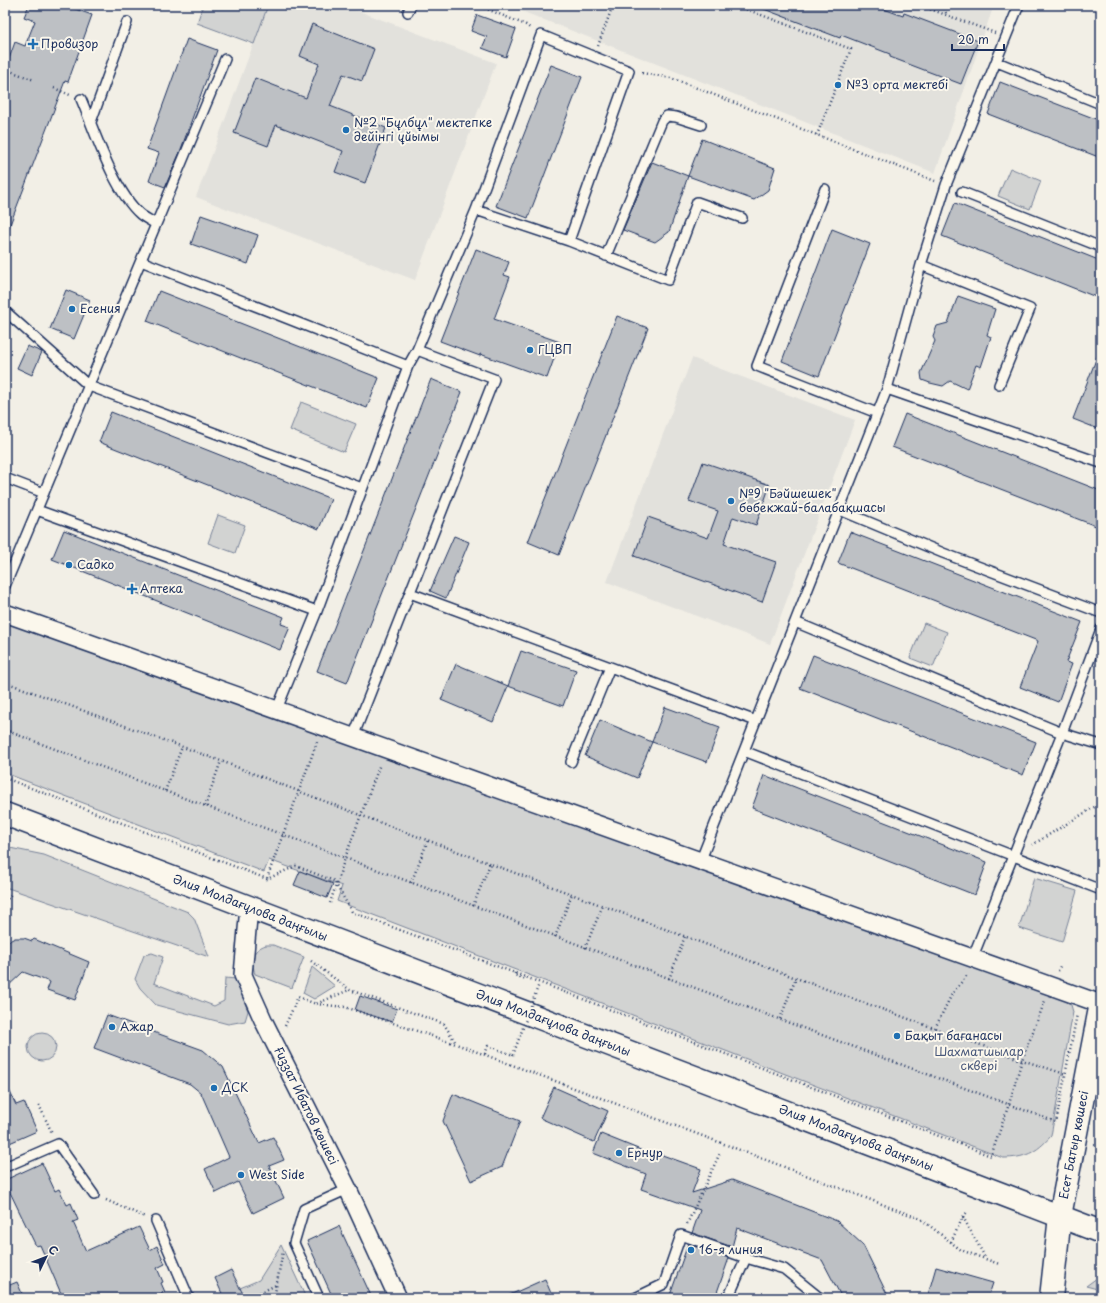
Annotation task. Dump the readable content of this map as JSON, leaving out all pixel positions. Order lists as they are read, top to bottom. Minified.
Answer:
{"streets":{"main road":["Әлия Молдағұлова даңғылы","Есет Батыр көшесі"],"street":["Ғиззат Ибатов көшесі"]},"crossings":[["Әлия Молдағұлова даңғылы","Ғиззат Ибатов көшесі"],["Әлия Молдағұлова даңғылы","Есет Батыр көшесі"]],"parks":["Шахматшылар сквері"],"places":{"health":["Провизор","Аптека"],"other":["№3 орта мектебі","№2 \"Бұлбұл\" мектепке дейінгі ұйымы","Есения","ГЦВП","№9 \"Бәйшешек\" бөбекжай-балабақшасы","Садко","Ажар","Бақыт бағанасы","ДСК","Ернур","West Side","16-я линия"]},"scale_bar":"20 m","north":"top right"}
